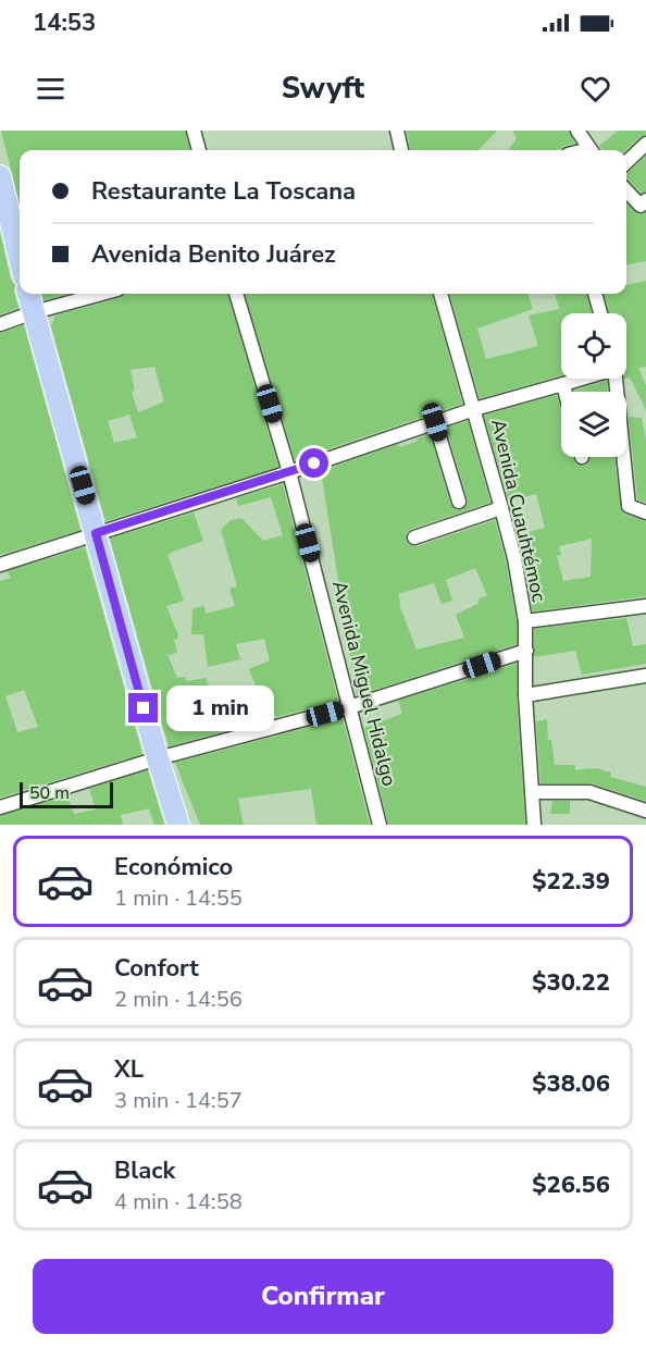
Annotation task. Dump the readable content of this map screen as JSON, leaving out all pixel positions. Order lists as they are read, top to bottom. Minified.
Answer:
{"streets":{"street":["Avenida Cuauhtémoc","Avenida Miguel Hidalgo"]},"scale_bar":"50 m","page":{"status":"14:53","header":"Swyft","banner":["Restaurante La Toscana","Avenida Benito Juárez"],"bubble":"1 min","scale":"50 m","list":[{"name":"Económico","note":"1 min · 14:55","value":"$22.39"},{"name":"Confort","note":"2 min · 14:56","value":"$30.22"},{"name":"XL","note":"3 min · 14:57","value":"$38.06"},{"name":"Black","note":"4 min · 14:58","value":"$26.56"}],"buttons":"Confirmar"}}
